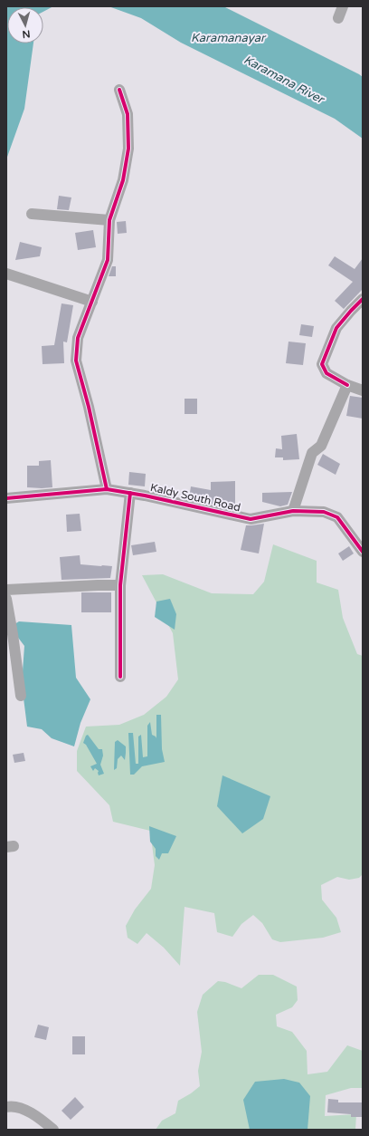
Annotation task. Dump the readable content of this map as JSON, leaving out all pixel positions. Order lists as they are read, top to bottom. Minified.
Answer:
{"streets":{"street":["Kaldy South Road"]},"water":["Karamanayar","Karamana River"],"north":"bottom"}
